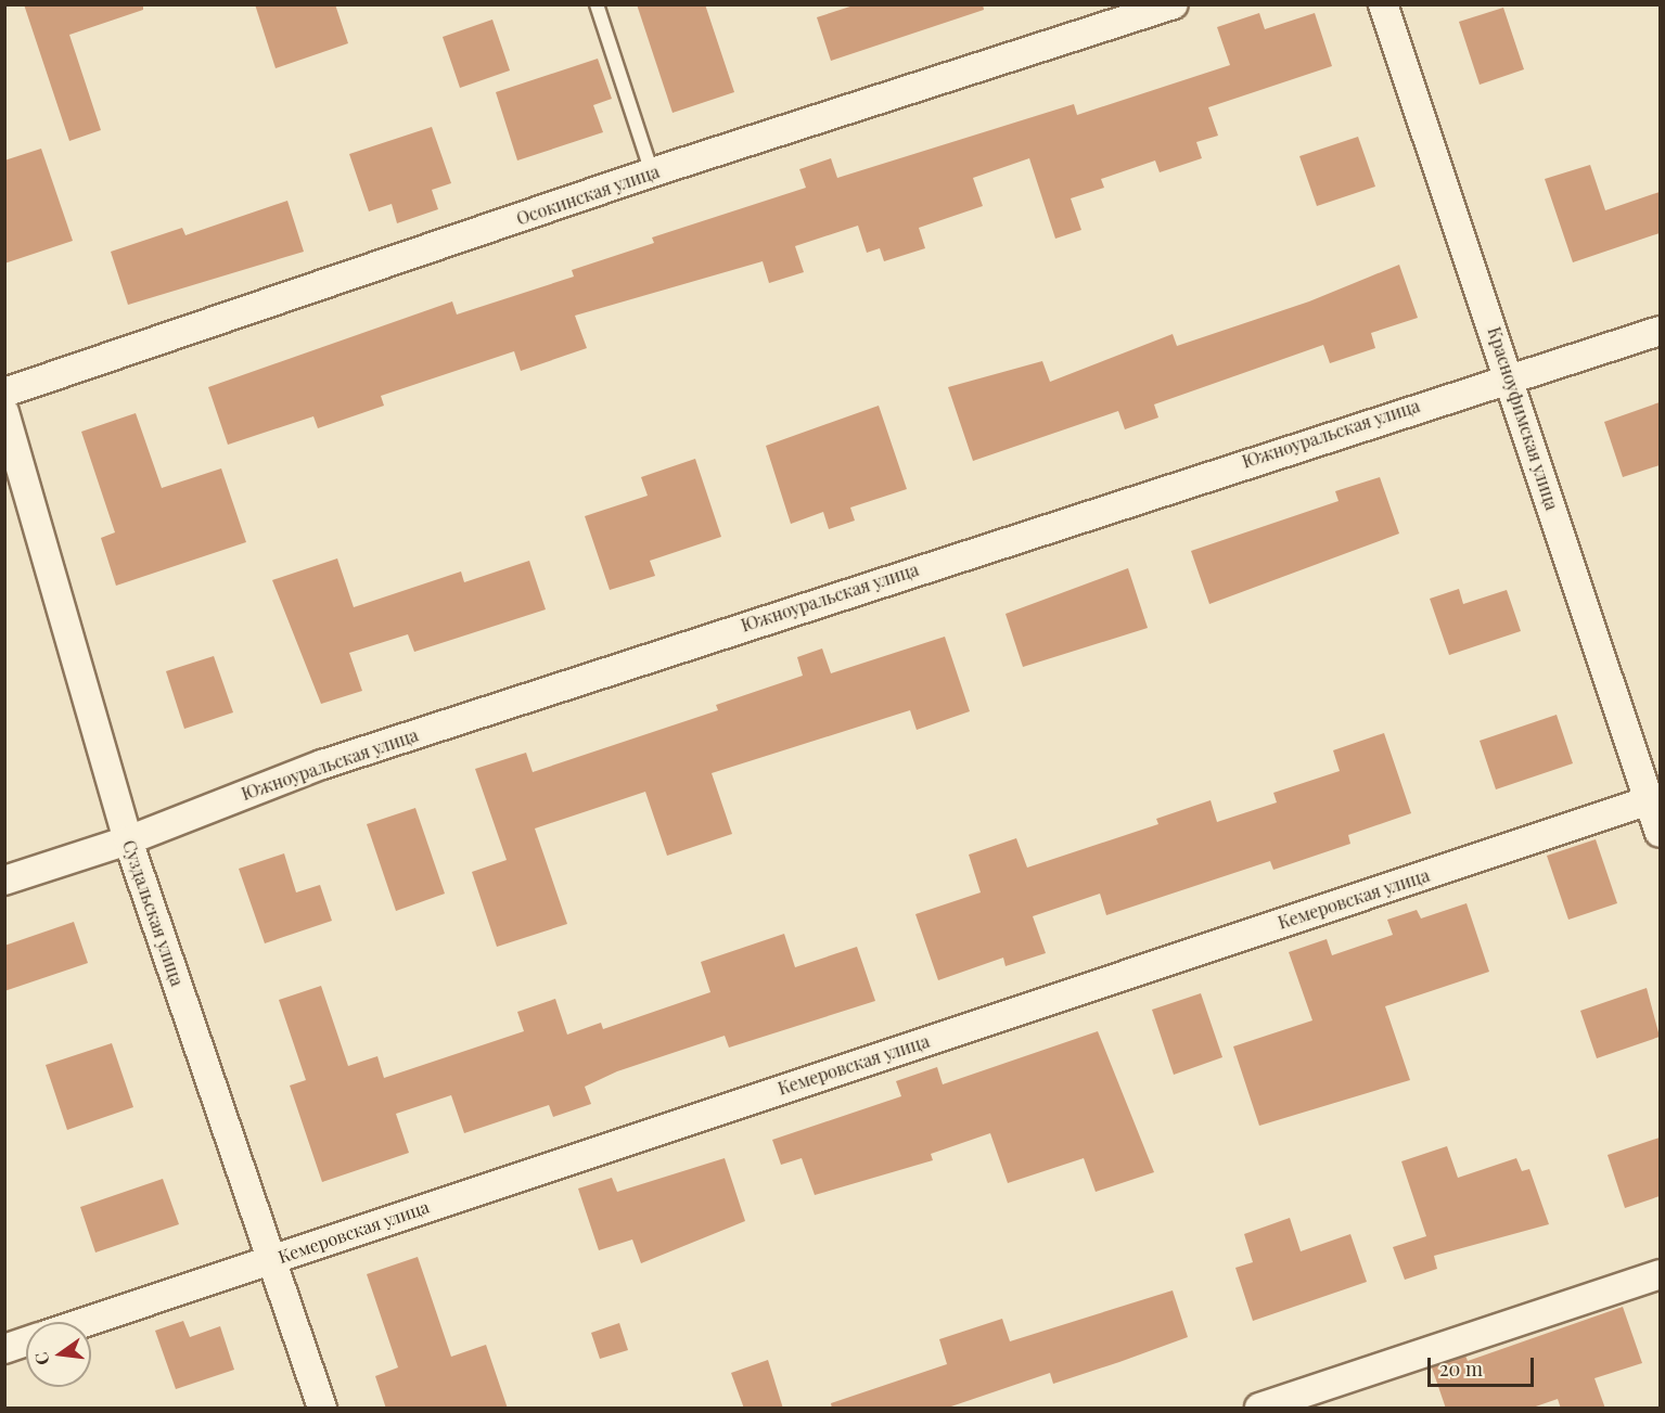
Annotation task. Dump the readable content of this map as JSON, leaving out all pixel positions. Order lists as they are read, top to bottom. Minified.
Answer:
{"streets":{"street":["Осокинская улица","Красноуфимская улица","Южноуральская улица","Кемеровская улица","Суздальская улица"]},"crossings":[["Красноуфимская улица","Южноуральская улица"],["Красноуфимская улица","Кемеровская улица"],["Южноуральская улица","Суздальская улица"],["Кемеровская улица","Суздальская улица"]],"scale_bar":"20 m","north":"left"}
